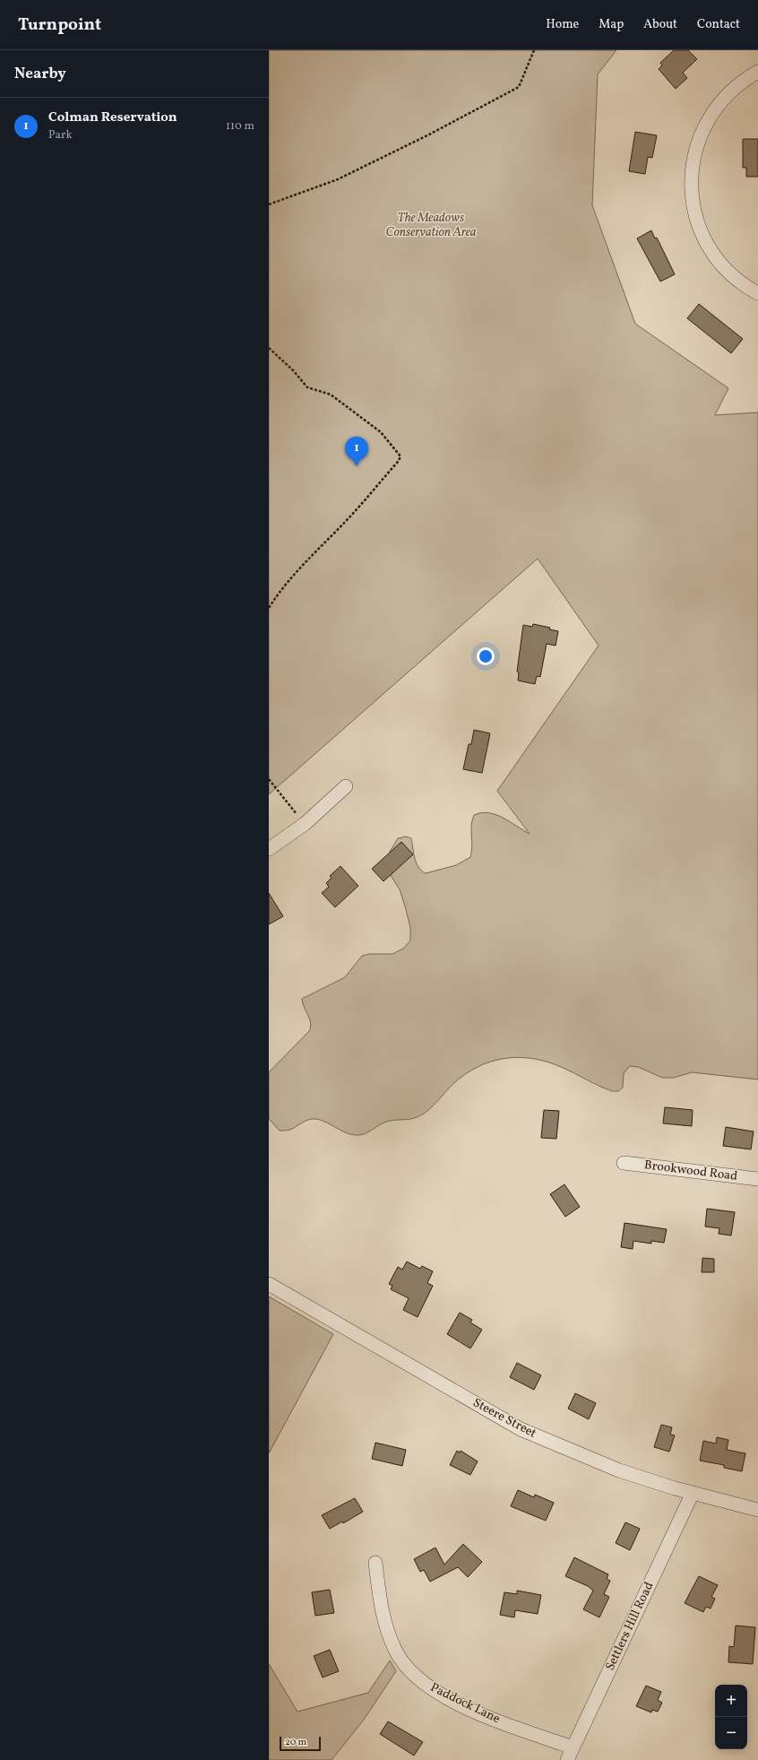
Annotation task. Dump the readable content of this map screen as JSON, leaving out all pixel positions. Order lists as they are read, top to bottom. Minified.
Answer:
{"streets":{"street":["Brookwood Road","Steere Street","Settlers Hill Road","Paddock Lane"]},"crossings":[["Steere Street","Settlers Hill Road"],["Settlers Hill Road","Paddock Lane"]],"parks":["The Meadows Conservation Area"],"scale_bar":"20 m","page":{"header":"Turnpoint","nav":["Home","Map","About","Contact"],"heading":"Nearby","list":[{"mark":"1","name":"Colman Reservation","note":"Park","value":"110 m"}],"pins":"1","map_buttons":["+","−"],"scale":"20 m"}}
